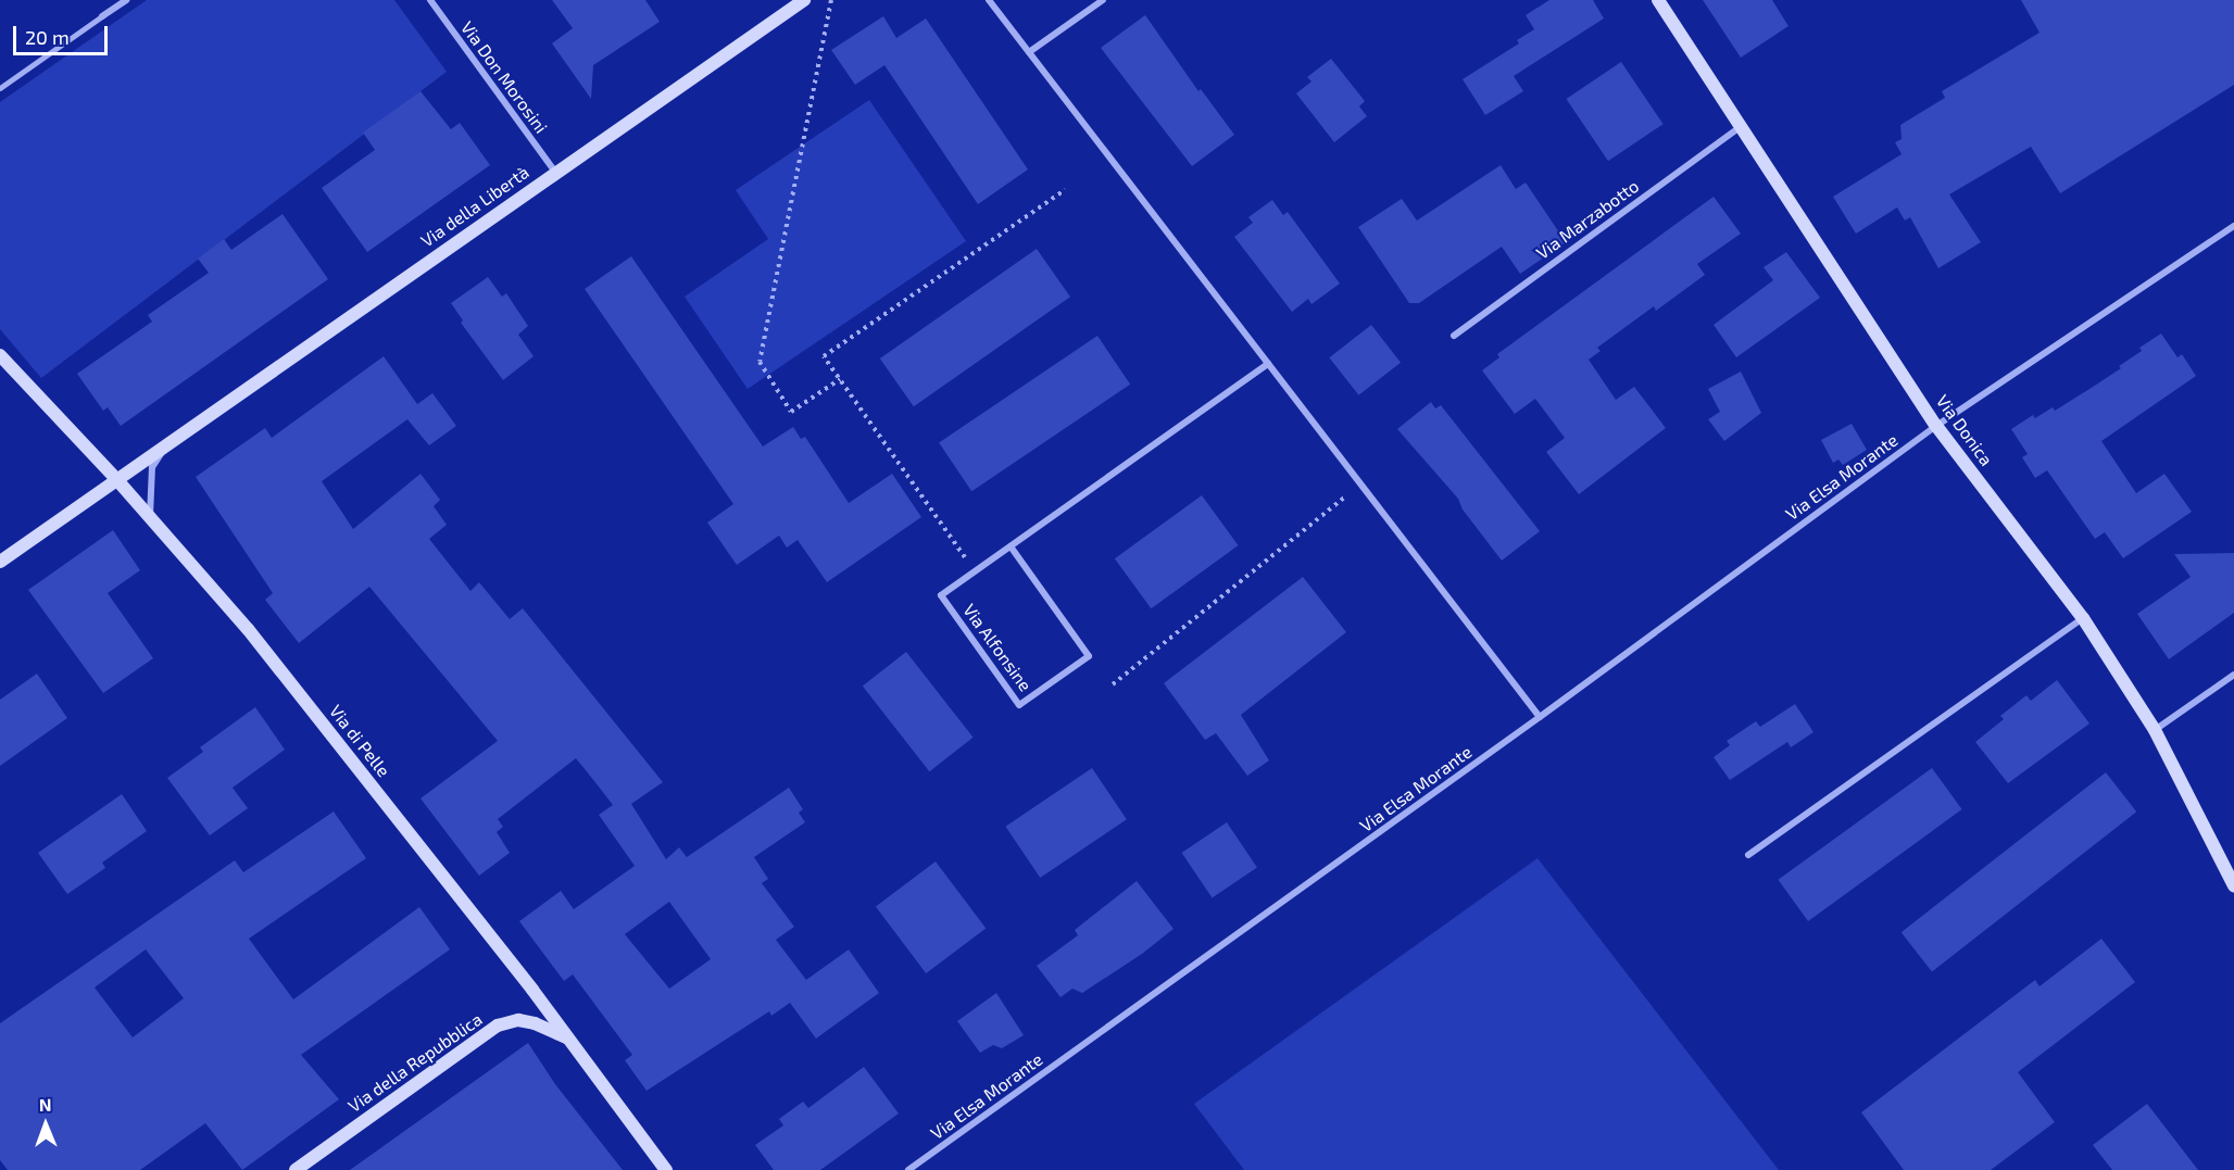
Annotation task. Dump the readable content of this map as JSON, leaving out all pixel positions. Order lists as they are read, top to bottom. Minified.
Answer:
{"streets":{"street":["Via Don Morosini","Via della Libertà","Via Marzabotto","Via Donica","Via Elsa Morante","Via Alfonsine","Via di Pelle","Via della Repubblica"]},"crossings":[["Via Don Morosini","Via della Libertà"],["Via della Libertà","Via di Pelle"],["Via Marzabotto","Via Donica"],["Via Donica","Via Elsa Morante"],["Via di Pelle","Via della Repubblica"]],"scale_bar":"20 m","north":"top"}
